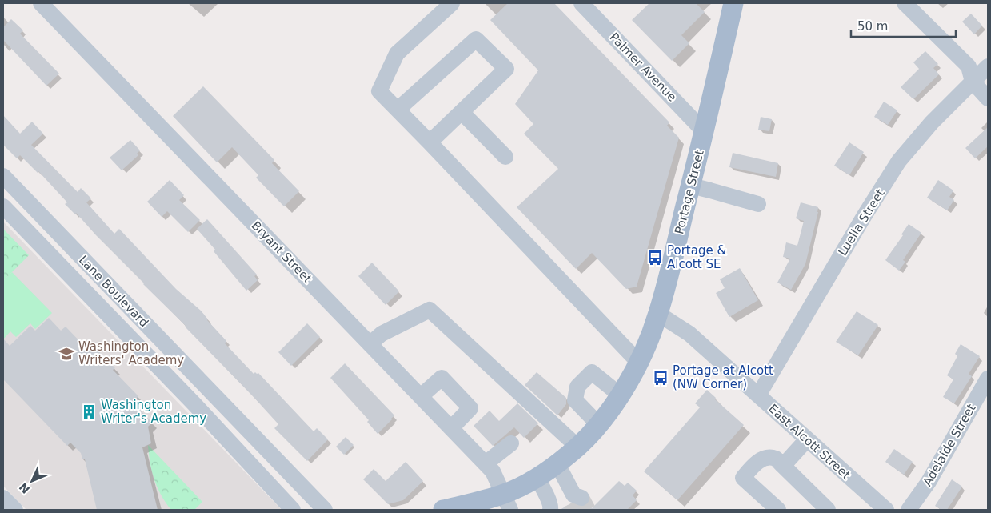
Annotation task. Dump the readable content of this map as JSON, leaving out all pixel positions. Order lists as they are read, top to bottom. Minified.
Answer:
{"streets":{"main road":["Portage Street"],"street":["Palmer Avenue","Luella Street","Bryant Street","Lane Boulevard","East Alcott Street","Adelaide Street"]},"crossings":[["Palmer Avenue","Portage Street"],["Portage Street","Bryant Street"],["Portage Street","East Alcott Street"],["Luella Street","East Alcott Street"]],"places":{"bus stop":["Portage & Alcott SE","Portage at Alcott (NW Corner)"],"school or university":["Washington Writers' Academy"],"building":["Washington Writer's Academy"]},"scale_bar":"50 m","north":"bottom left"}
